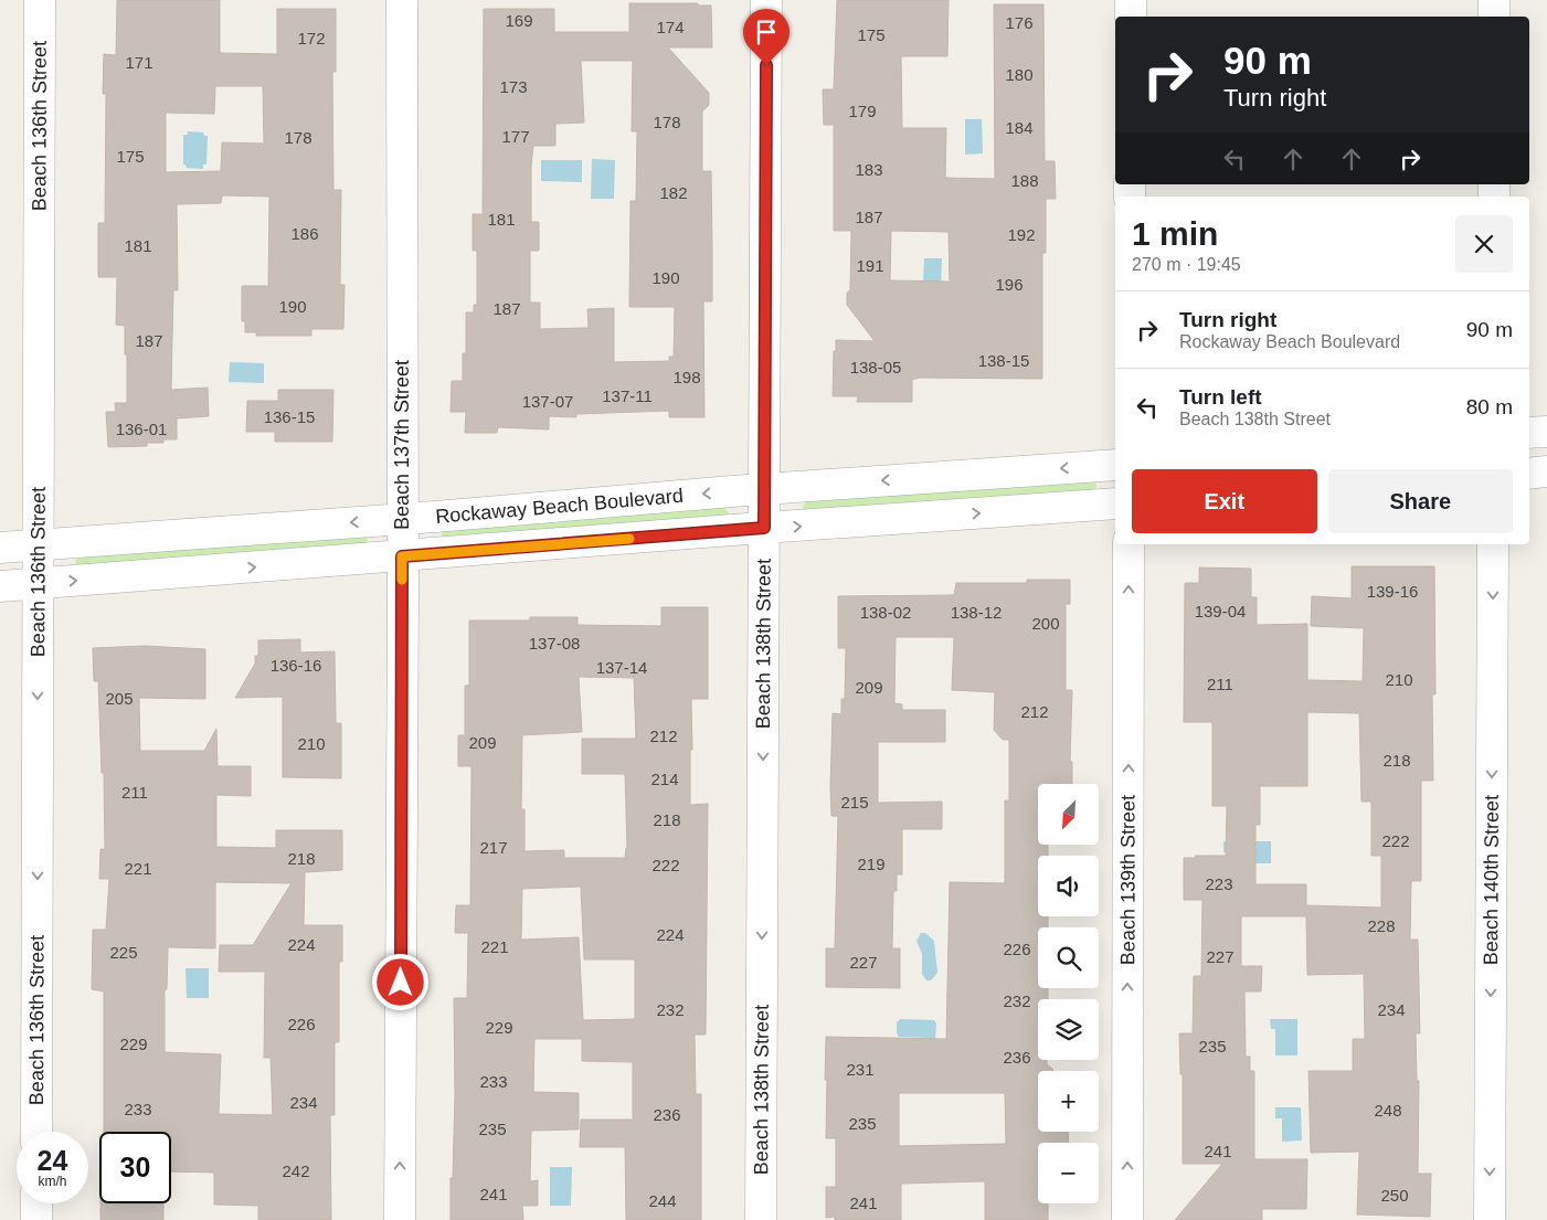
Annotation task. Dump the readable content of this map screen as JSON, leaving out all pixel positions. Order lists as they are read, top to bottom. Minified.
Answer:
{"streets":{"street":["Beach 136th Street","Beach 137th Street","Rockaway Beach Boulevard","Beach 138th Street","Beach 139th Street","Beach 140th Street"]},"crossings":[["Beach 136th Street","Rockaway Beach Boulevard"],["Beach 137th Street","Rockaway Beach Boulevard"],["Rockaway Beach Boulevard","Beach 138th Street"]],"one_way":["Beach 136th Street","Beach 137th Street","Beach 138th Street","Beach 139th Street","Beach 140th Street"],"house_numbers":["169","176","174","175","172","171","180","173","179","178","184","177","178","175","183","188","182","187","181","186","192","181","191","190","196","190","187","187","138-15","138-05","198","137-11","137-07","136-15","136-01","139-16","139-04","138-02","138-12","200","137-08","136-16","137-14","210","211","209","205","212","212","209","210","218","214","211","215","218","222","217","218","219","222","221","223","228","224","224","221","226","225","227","227","232","232","234","226","229","229","235","236","231","233","234","233","248","236","235","235","241","242","241","250","244","241"],"north":"bottom left","page":{"turn":["90 m","Turn right"],"heading":["1 min","270 m · 19:45"],"list":[{"name":"Turn right","note":"Rockaway Beach Boulevard","value":"90 m"},{"name":"Turn left","note":"Beach 138th Street","value":"80 m"}],"buttons":["Exit","Share"],"map_buttons":["+","−"],"speed":"24 km/h","limit":"30"}}
